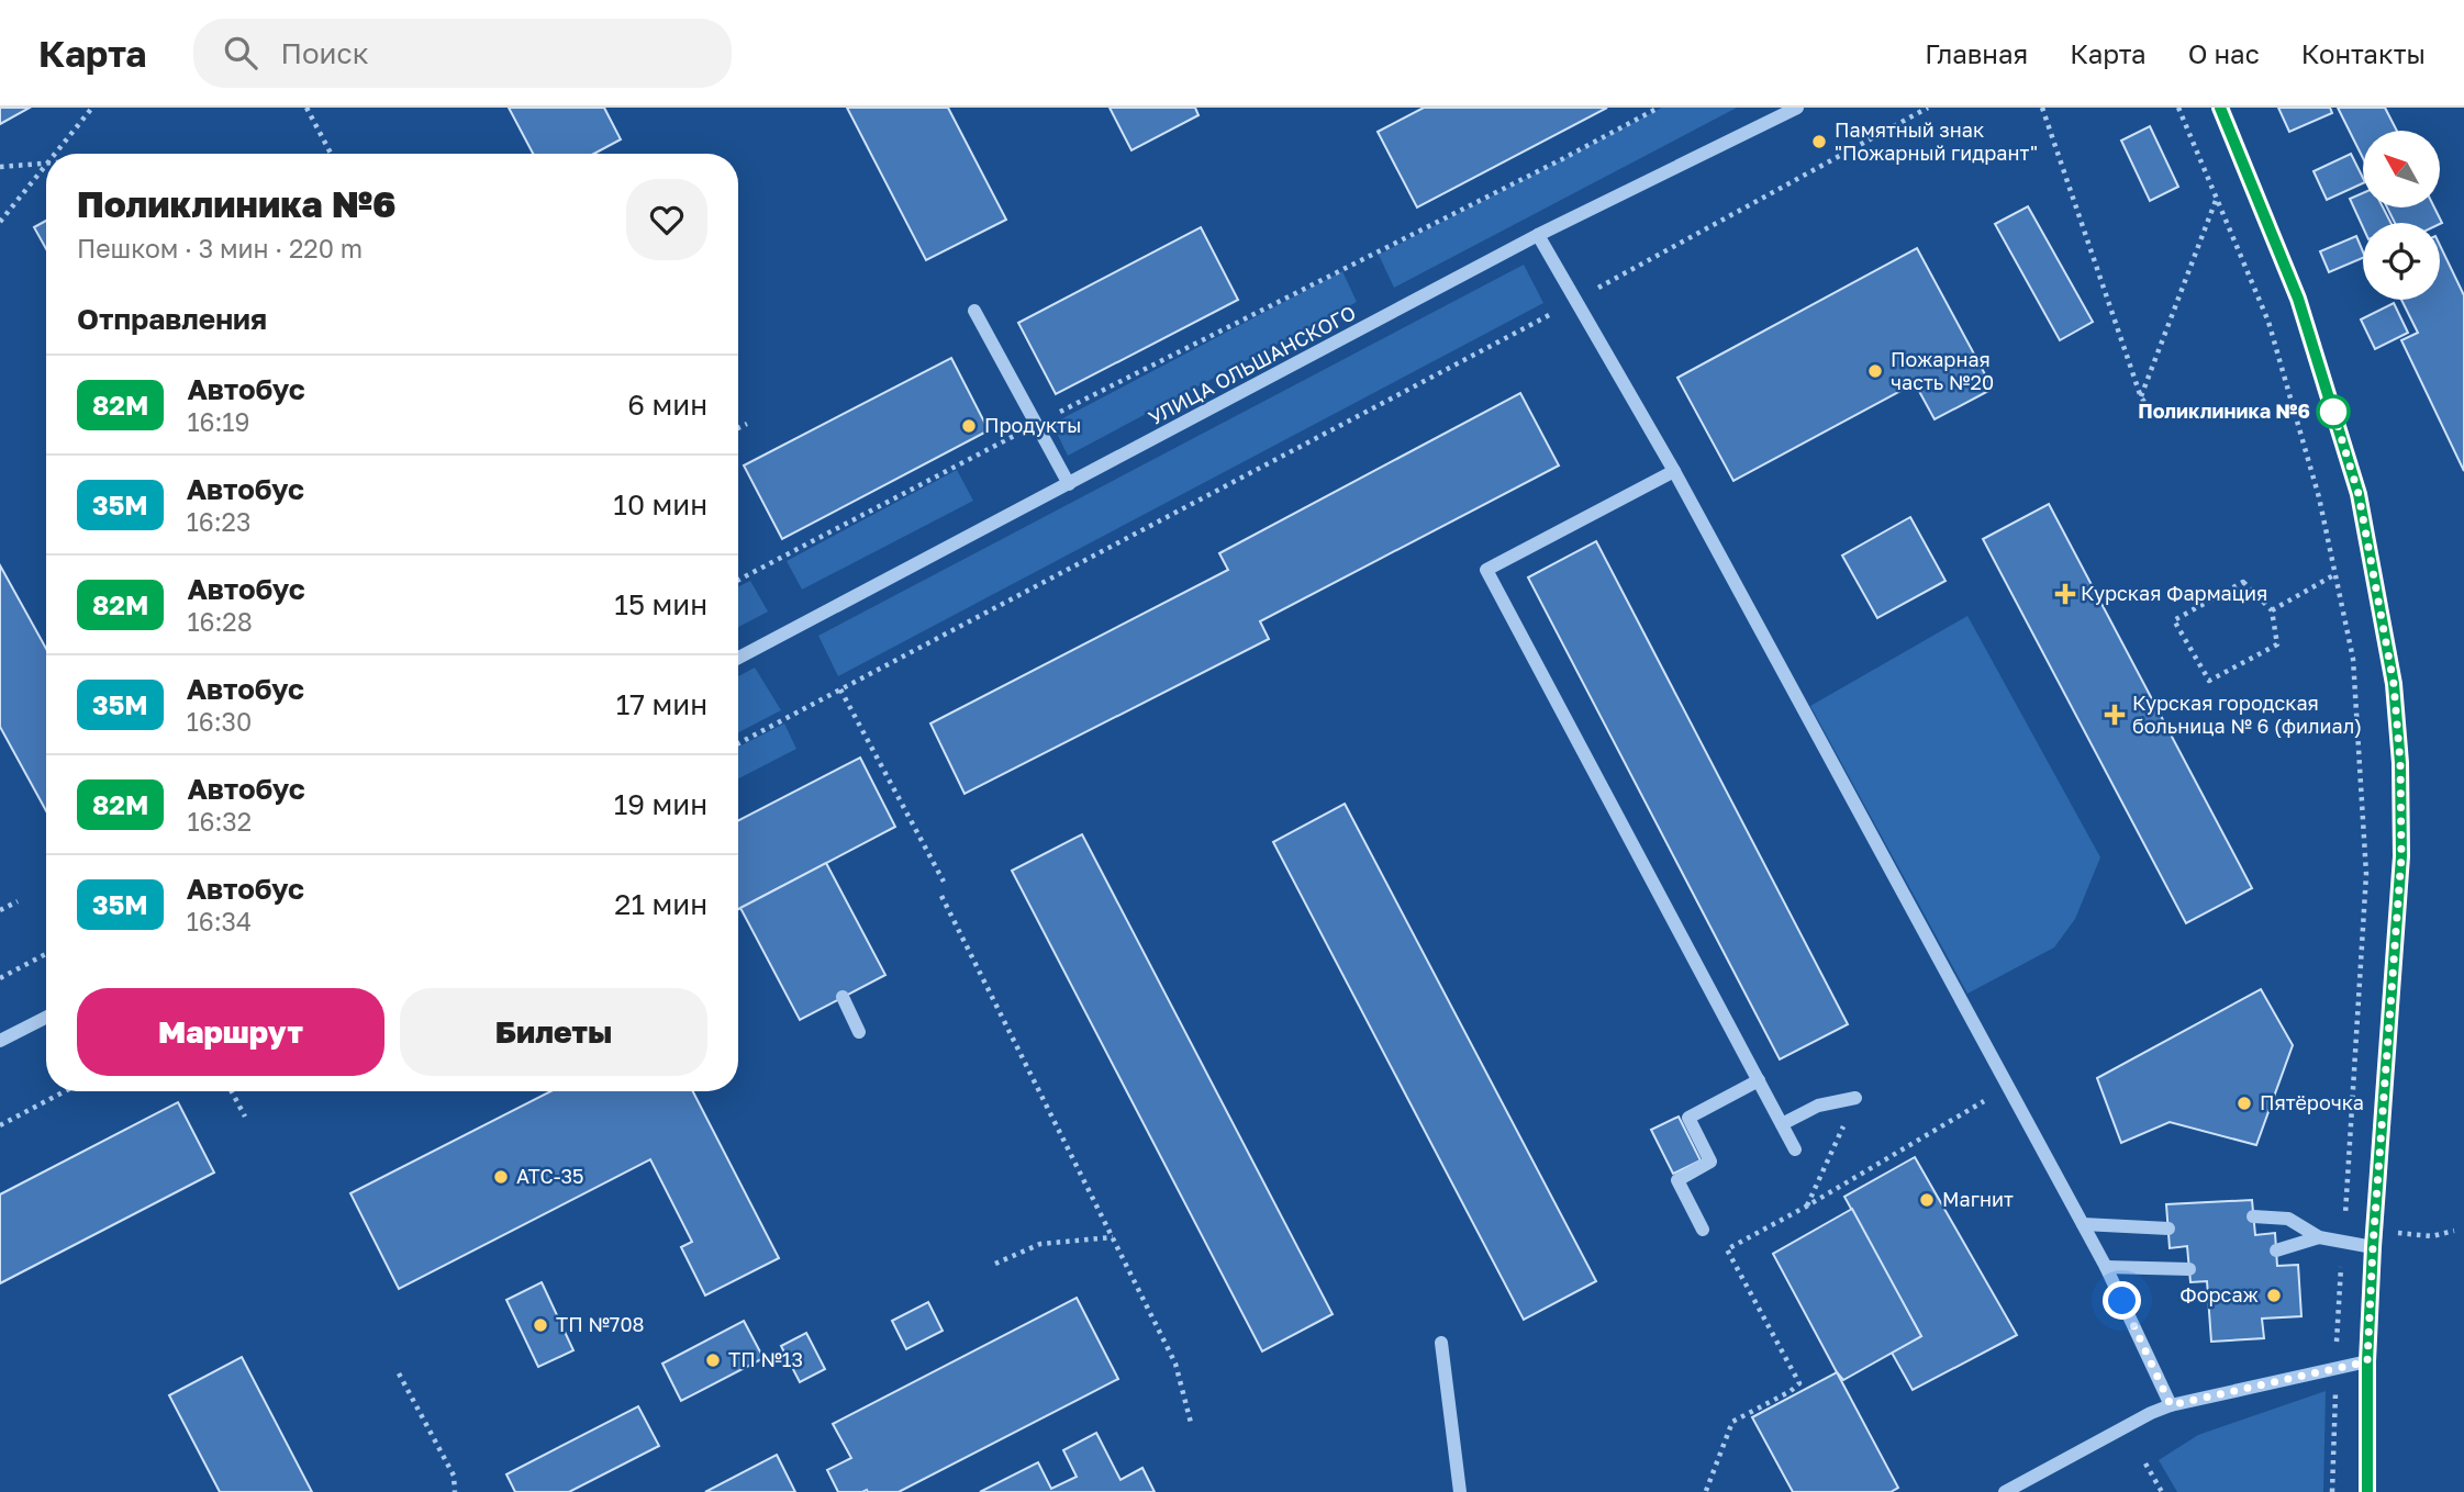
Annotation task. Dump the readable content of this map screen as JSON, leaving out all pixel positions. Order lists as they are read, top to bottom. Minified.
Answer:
{"streets":{"street":["УЛИЦА ОЛЬШАНСКОГО"]},"places":{"other":["Памятный знак \"Пожарный гидрант\"","Пожарная часть №20","Поликлиника №6","Продукты","Пятёрочка","АТС-35","Магнит","Форсаж","ТП №708","ТП №13"],"health":["Курская Фармация","Курская городская больница № 6 (филиал)"]},"lines":["bus line 82М"],"north":"top left","page":{"header":"Карта","search":"Поиск","nav":["Главная","Карта","О нас","Контакты"],"heading":[["Поликлиника №6","Пешком · 3 мин · 220 m"],"Отправления"],"list":[{"mark":"82М","name":"Автобус","note":"16:19","value":"6 мин"},{"mark":"35М","name":"Автобус","note":"16:23","value":"10 мин"},{"mark":"82М","name":"Автобус","note":"16:28","value":"15 мин"},{"mark":"35М","name":"Автобус","note":"16:30","value":"17 мин"},{"mark":"82М","name":"Автобус","note":"16:32","value":"19 мин"},{"mark":"35М","name":"Автобус","note":"16:34","value":"21 мин"}],"buttons":["Маршрут","Билеты"]}}
